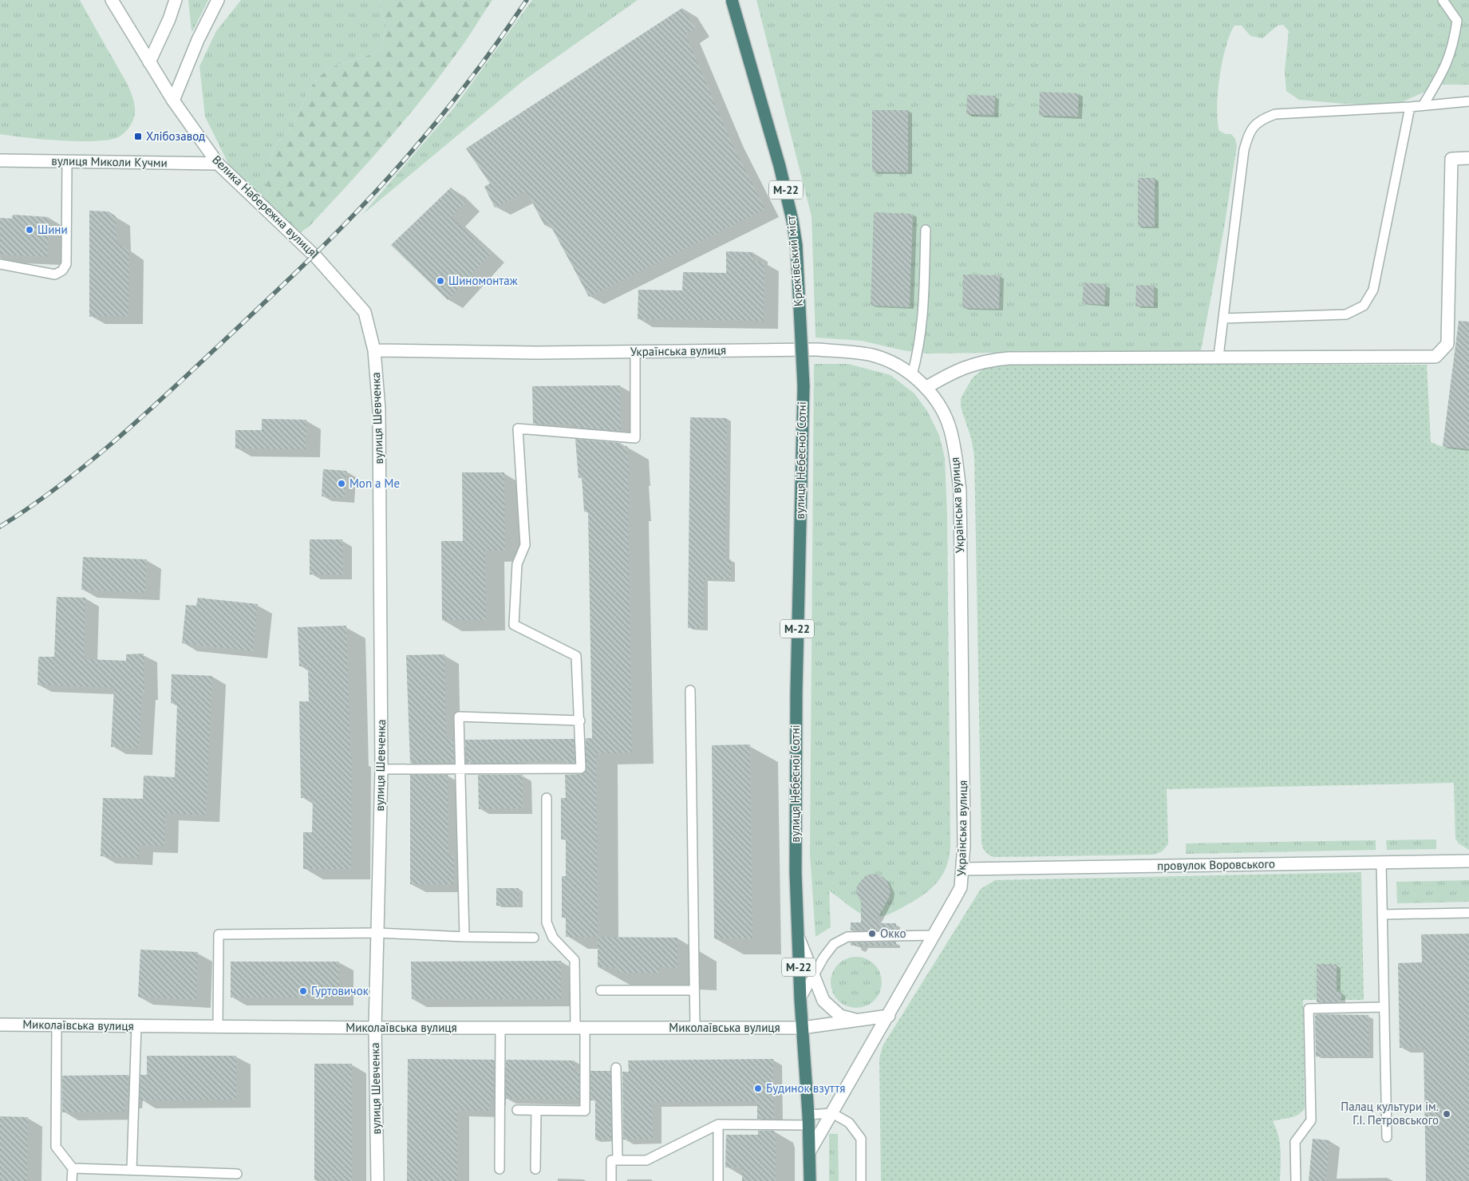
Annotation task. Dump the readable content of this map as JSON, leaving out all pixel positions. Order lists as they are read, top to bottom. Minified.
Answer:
{"streets":{"highway":["М-22","Крюківський міст","вулиця Небесної Сотні"],"street":["вулиця Миколи Кучми","Велика Набережна вулиця","Українська вулиця","вулиця Шевченка","провулок Воровського","Миколаївська вулиця"]},"crossings":[["вулиця Миколи Кучми","Велика Набережна вулиця"],["Велика Набережна вулиця","Українська вулиця"],["Велика Набережна вулиця","вулиця Шевченка"],["Крюківський міст","вулиця Небесної Сотні"],["Українська вулиця","вулиця Шевченка"],["Українська вулиця","вулиця Небесної Сотні"],["Українська вулиця","провулок Воровського"],["Українська вулиця","Миколаївська вулиця"],["вулиця Шевченка","Миколаївська вулиця"],["вулиця Небесної Сотні","Миколаївська вулиця"]],"places":{"transit":["Хлібозавод"],"other":["Шини","Шиномонтаж","Mon a Me","Окко","Гуртовичок","Будинок взуття","Палац культури ім. Г.І. Петровського"]}}
